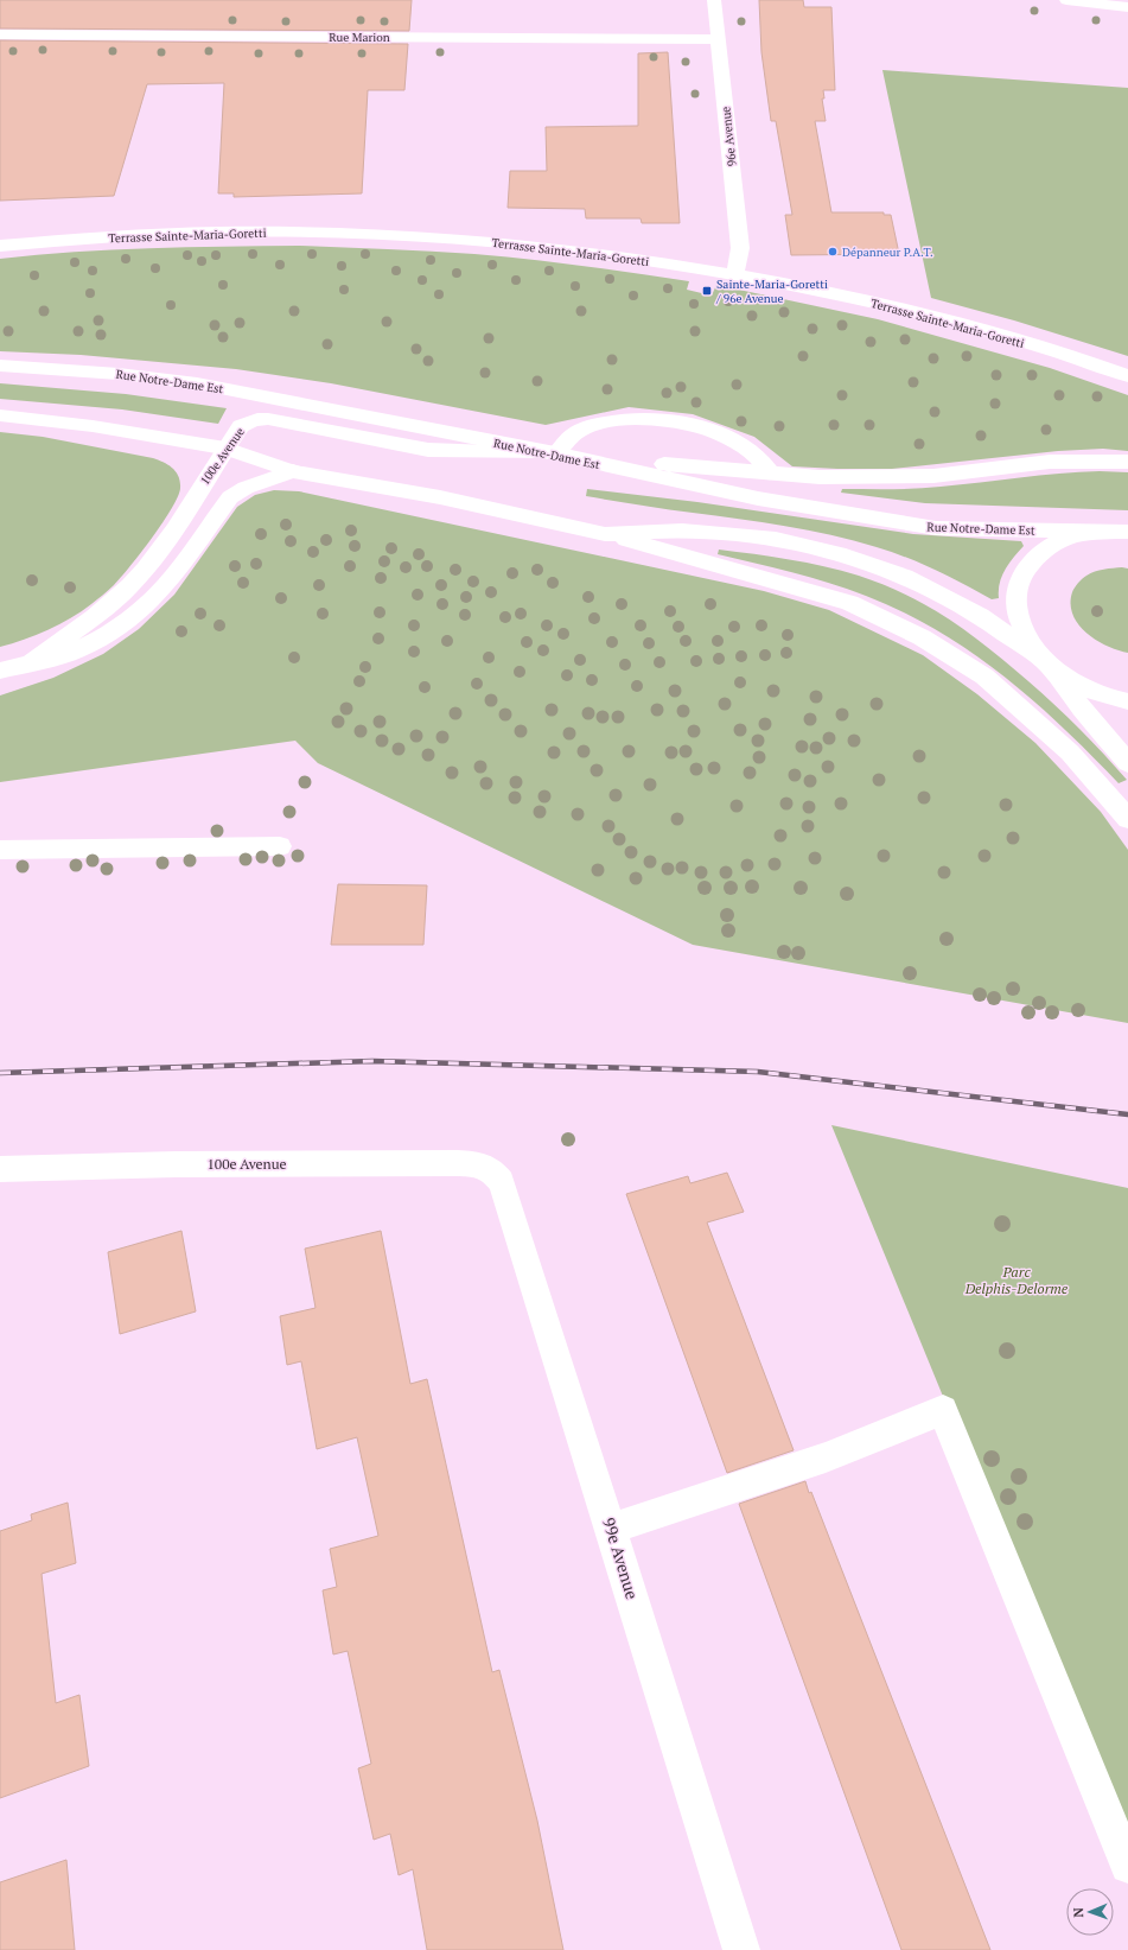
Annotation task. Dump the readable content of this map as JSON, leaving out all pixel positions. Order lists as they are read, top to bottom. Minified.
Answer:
{"streets":{"street":["Rue Marion","96e Avenue","Terrasse Sainte-Maria-Goretti","Rue Notre-Dame Est","100e Avenue","99e Avenue"]},"crossings":[["Rue Marion","96e Avenue"],["96e Avenue","Terrasse Sainte-Maria-Goretti"],["Rue Notre-Dame Est","100e Avenue"],["100e Avenue","99e Avenue"]],"parks":["Parc Delphis-Delorme"],"places":{"other":["Dépanneur P.A.T."],"transit":["Sainte-Maria-Goretti / 96e Avenue"]},"north":"left"}
